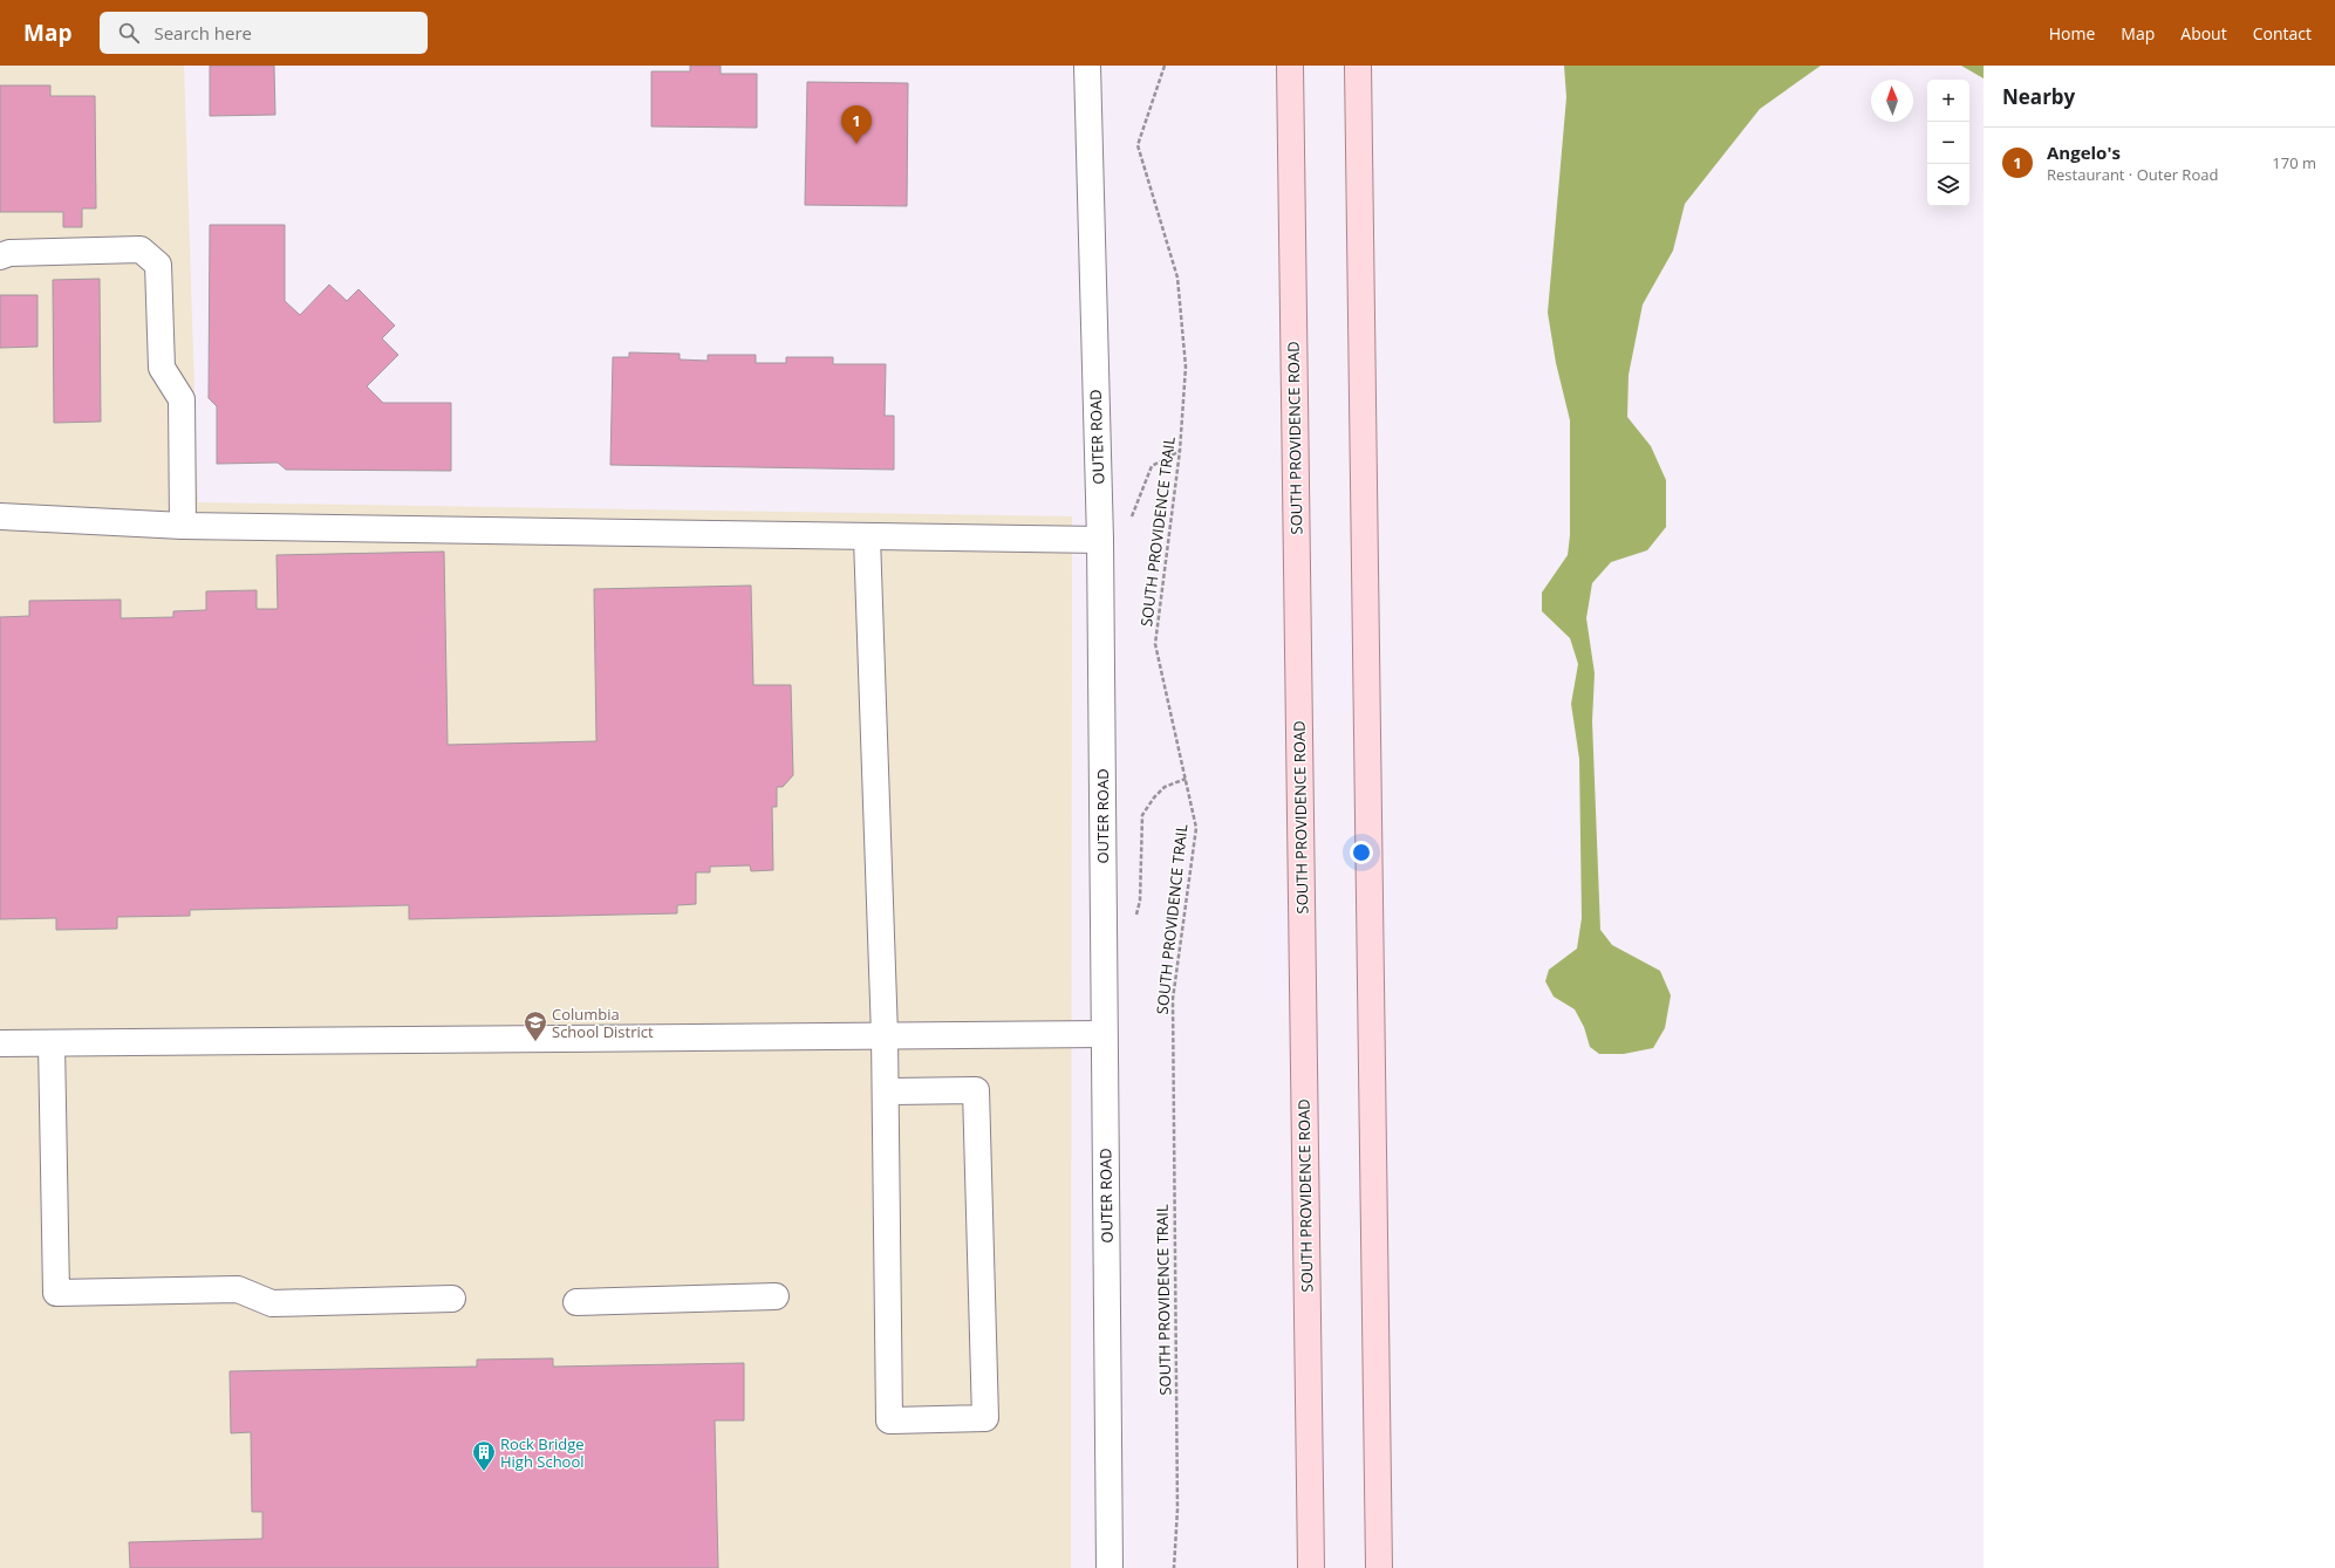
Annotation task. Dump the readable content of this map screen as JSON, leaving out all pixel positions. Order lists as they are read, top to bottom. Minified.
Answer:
{"streets":{"main road":["SOUTH PROVIDENCE ROAD"],"street":["OUTER ROAD"],"path":["SOUTH PROVIDENCE TRAIL"]},"places":{"school or university":["Columbia School District"],"building":["Rock Bridge High School"]},"north":"top","page":{"header":"Map","search":"Search here","nav":["Home","Map","About","Contact"],"heading":"Nearby","map_buttons":["+","−"],"pins":"1","list":[{"mark":"1","name":"Angelo's","note":"Restaurant · Outer Road","value":"170 m"}]}}
